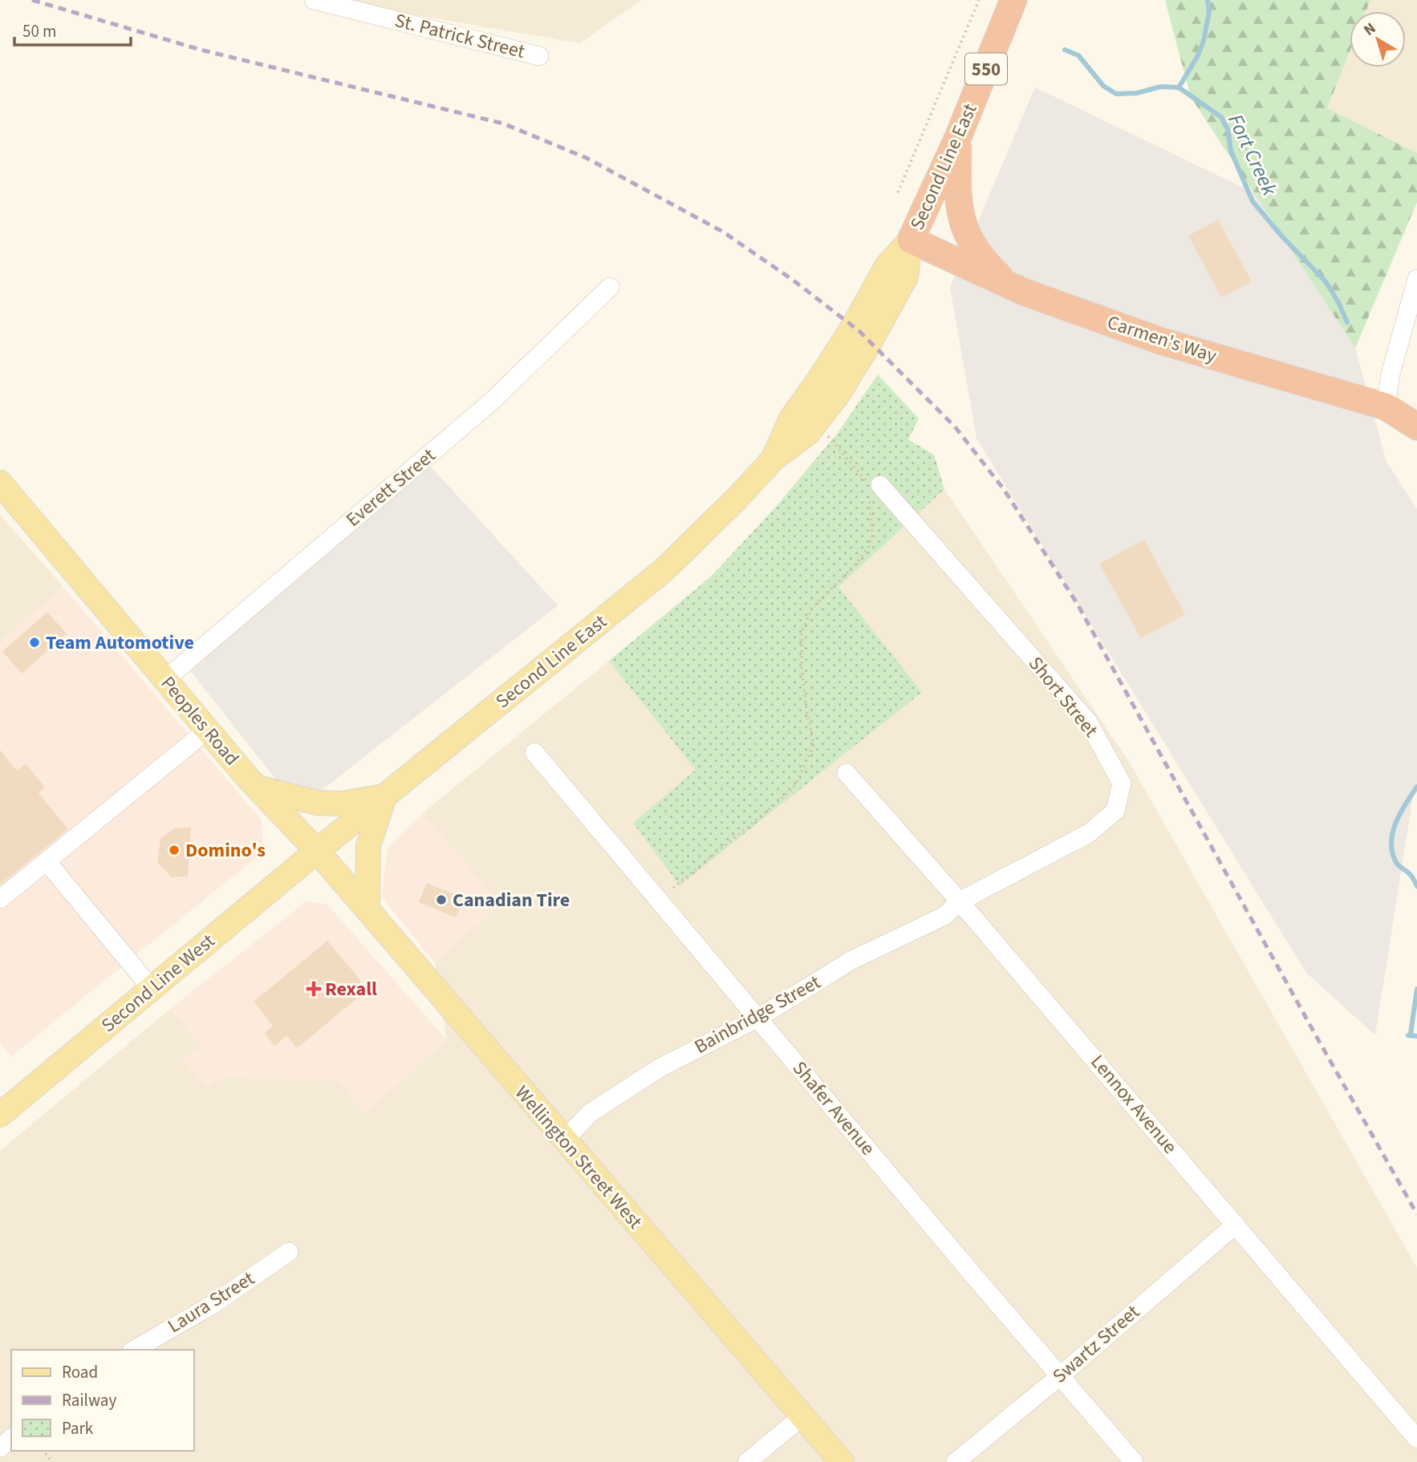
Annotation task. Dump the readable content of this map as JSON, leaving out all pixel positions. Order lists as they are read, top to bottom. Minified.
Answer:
{"streets":{"highway":["550","Second Line East","Carmen's Way"],"main road":["Peoples Road","Second Line West","Wellington Street West"],"street":["St. Patrick Street","Everett Street","Short Street","Bainbridge Street","Lennox Avenue","Shafer Avenue","Laura Street","Swartz Street"]},"crossings":[["Second Line East","Carmen's Way"],["Second Line East","Peoples Road"],["Second Line East","Second Line West"],["Second Line East","Wellington Street West"],["Everett Street","Peoples Road"],["Short Street","Bainbridge Street"],["Short Street","Lennox Avenue"],["Peoples Road","Second Line West"],["Peoples Road","Wellington Street West"],["Second Line West","Wellington Street West"],["Bainbridge Street","Lennox Avenue"],["Bainbridge Street","Shafer Avenue"],["Bainbridge Street","Wellington Street West"],["Lennox Avenue","Swartz Street"],["Shafer Avenue","Swartz Street"]],"water":["Fort Creek"],"places":{"other":["Team Automotive","Domino's","Canadian Tire"],"health":["Rexall"]},"legend":["Road","Railway","Park"],"scale_bar":"50 m","north":"top left"}
